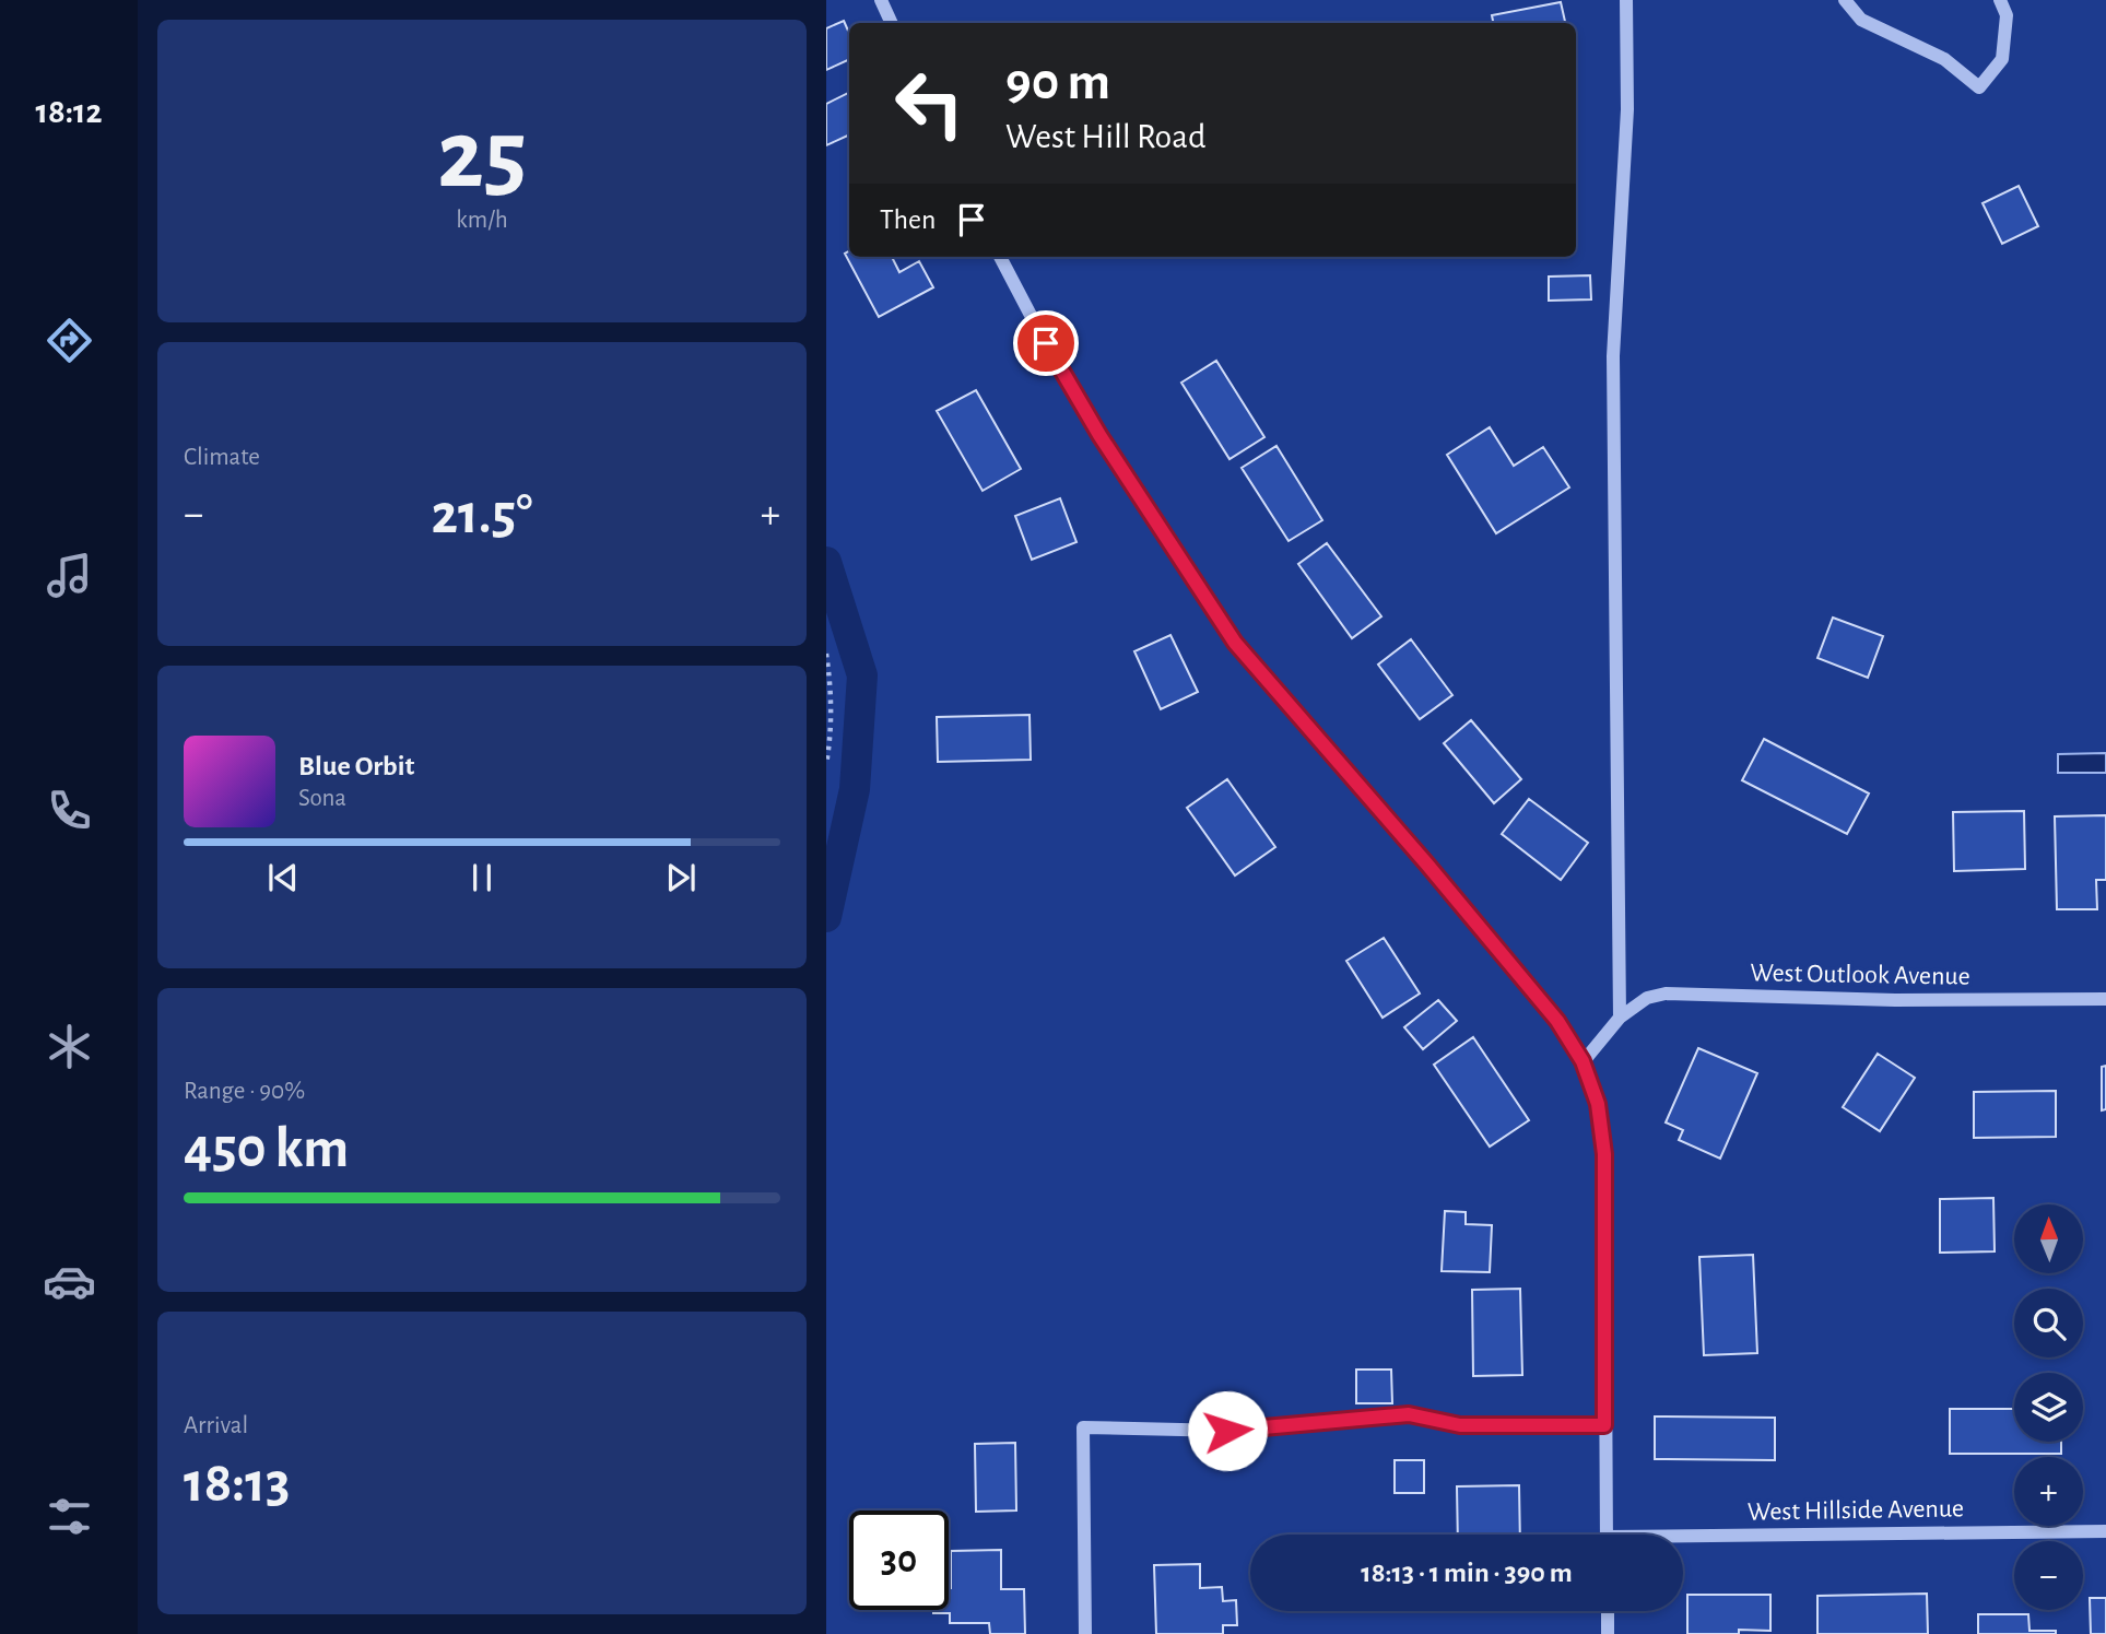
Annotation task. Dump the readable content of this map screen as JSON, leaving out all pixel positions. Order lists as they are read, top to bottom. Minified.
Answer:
{"streets":{"street":["West Outlook Avenue","West Hillside Avenue"]},"north":"top","page":{"tabs":"18:12","tile":[["25","km/h"],"Climate",["Range · 90%","450 km"],["Arrival","18:13"]],"turn":["90 m","West Hill Road"],"then":"Then","heat":["−","21.5°","+"],"song":["Blue Orbit","Sona"],"map_buttons":["+","−"],"limit":"30","trip":"18:13 · 1 min · 390 m"}}
